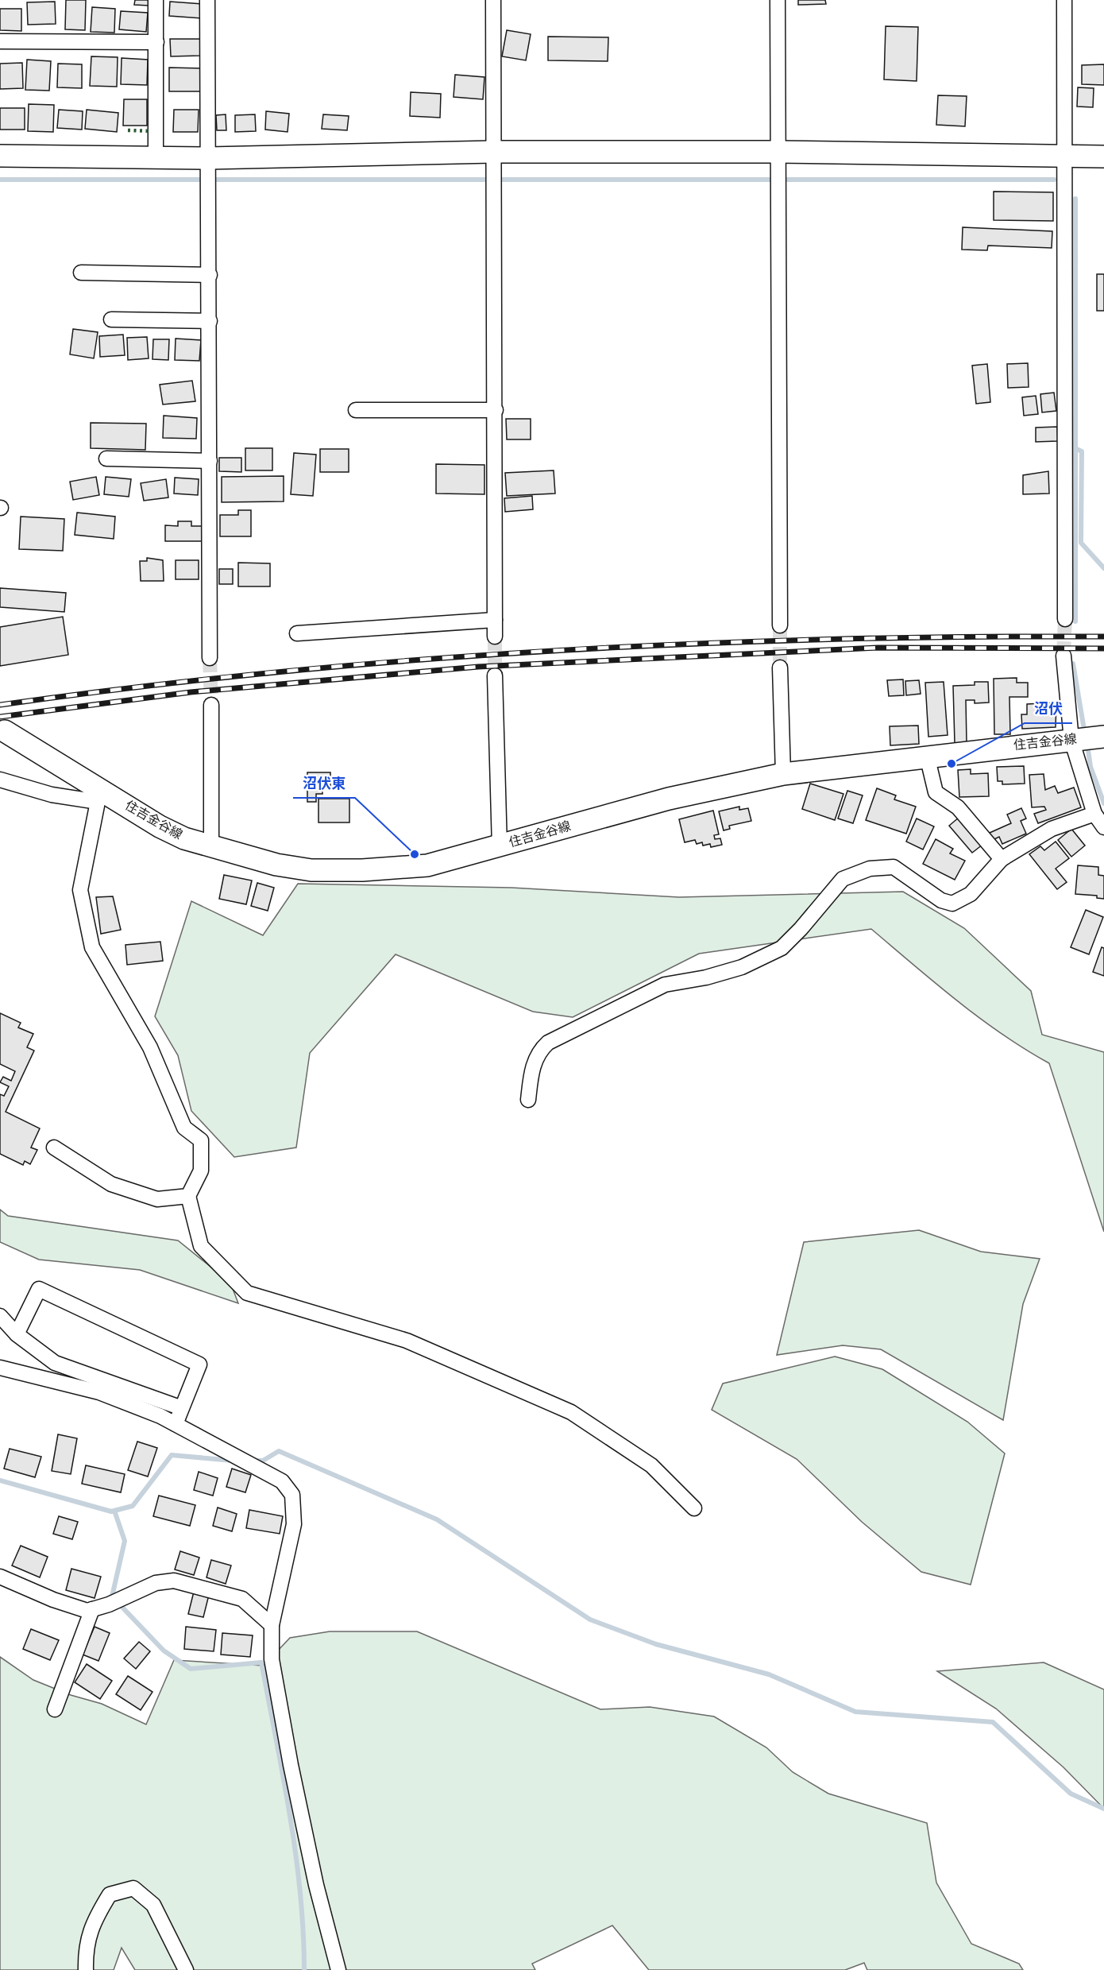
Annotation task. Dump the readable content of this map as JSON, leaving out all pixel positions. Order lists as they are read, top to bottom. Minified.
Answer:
{"streets":{"main road":["住吉金谷線"]},"places":["沼伏","沼伏東"]}
